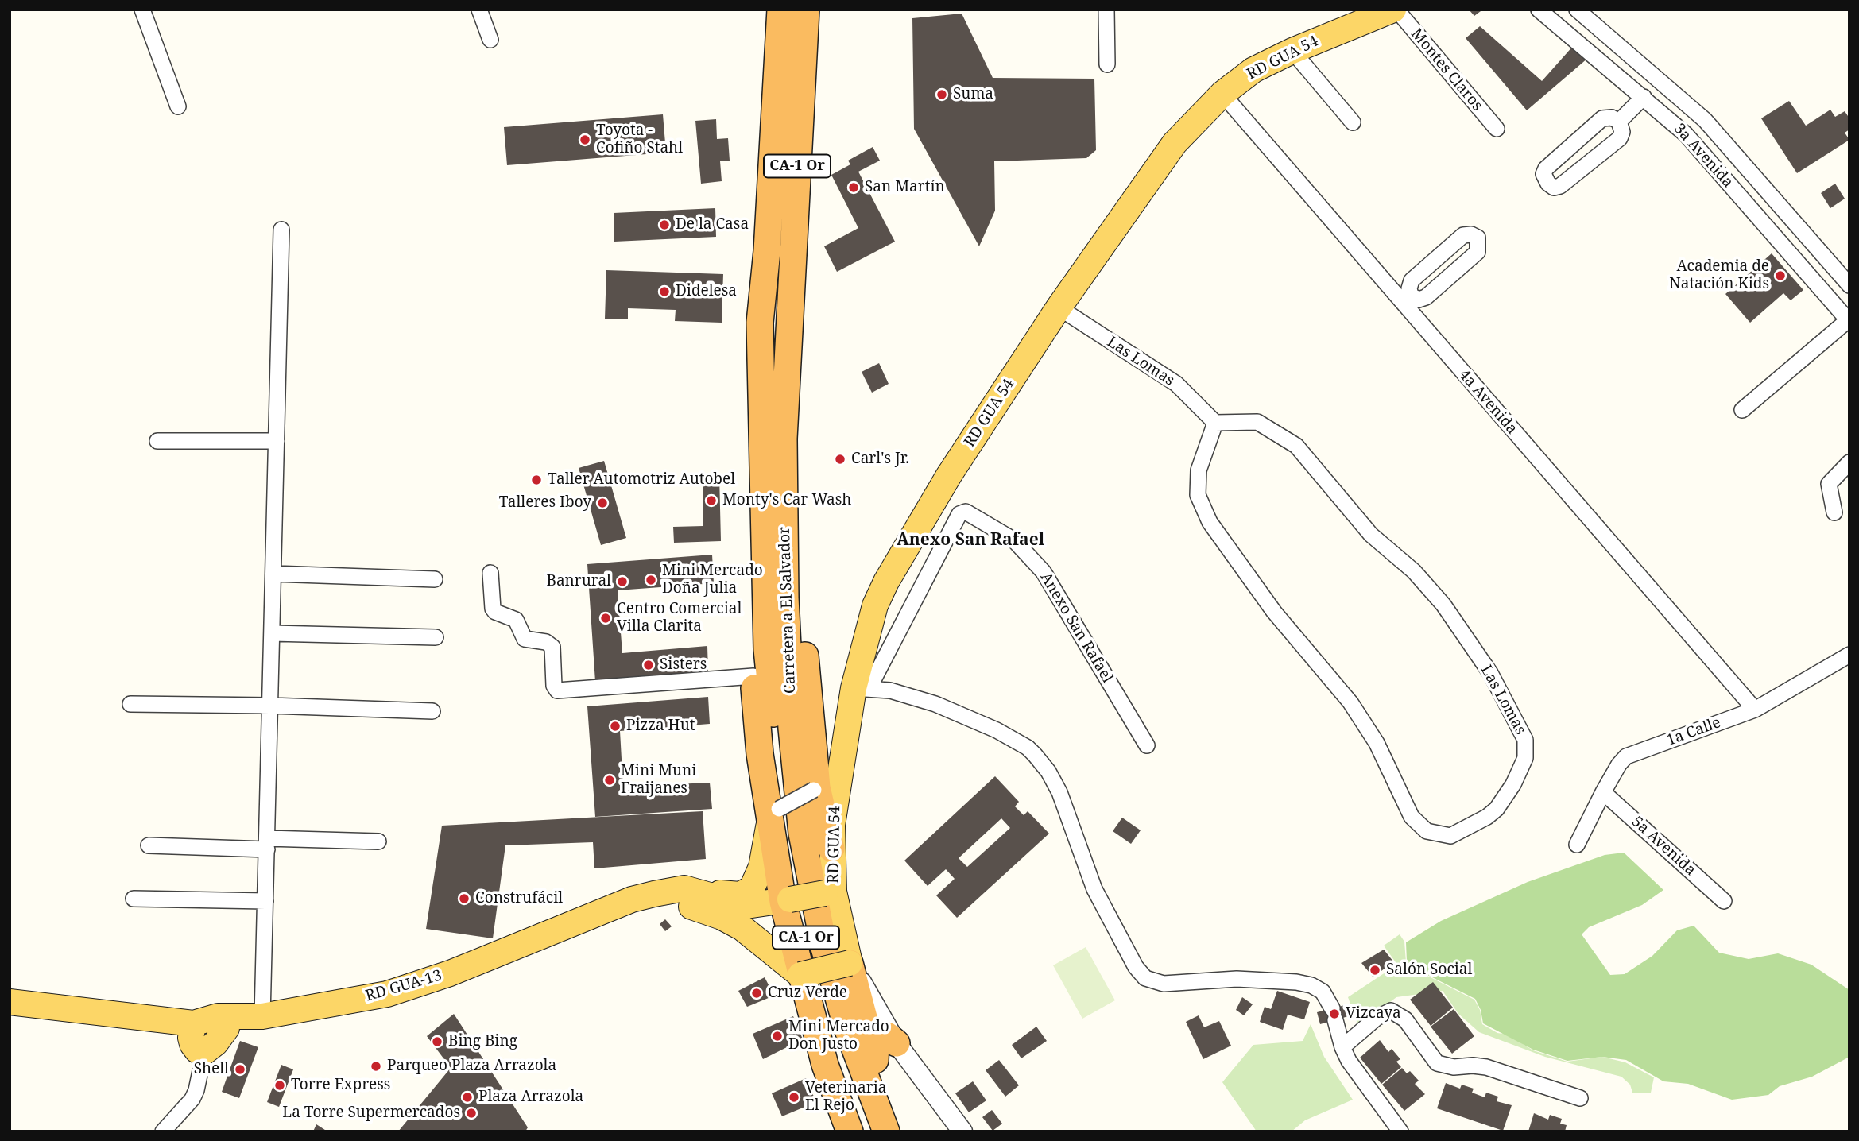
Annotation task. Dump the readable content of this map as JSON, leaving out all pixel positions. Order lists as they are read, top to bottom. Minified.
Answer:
{"streets":{"highway":["CA-1 Or","Carretera a El Salvador"],"main road":["RD GUA 54","RD GUA-13"],"street":["Montes Claros","3a Avenida","Las Lomas","4a Avenida","Anexo San Rafael","1a Calle","5a Avenida"]},"crossings":[["RD GUA 54","Montes Claros"],["RD GUA 54","Las Lomas"],["RD GUA 54","4a Avenida"],["RD GUA 54","Anexo San Rafael"],["RD GUA 54","RD GUA-13"],["4a Avenida","1a Calle"],["1a Calle","5a Avenida"]],"districts":["Anexo San Rafael"],"places":["Suma","Toyota - Cofiño Stahl","San Martín","De la Casa","Academia de Natación Kids","Didelesa","Carl's Jr.","Taller Automotriz Autobel","Monty's Car Wash","Talleres Iboy","Mini Mercado Doña Julia","Banrural","Centro Comercial Villa Clarita","Sisters","Pizza Hut","Mini Muni Fraijanes","Construfácil","Salón Social","Cruz Verde","Vizcaya","Mini Mercado Don Justo","Bing Bing","Parqueo Plaza Arrazola","Shell","Torre Express","Plaza Arrazola","Veterinaria El Rejo","La Torre Supermercados"]}
